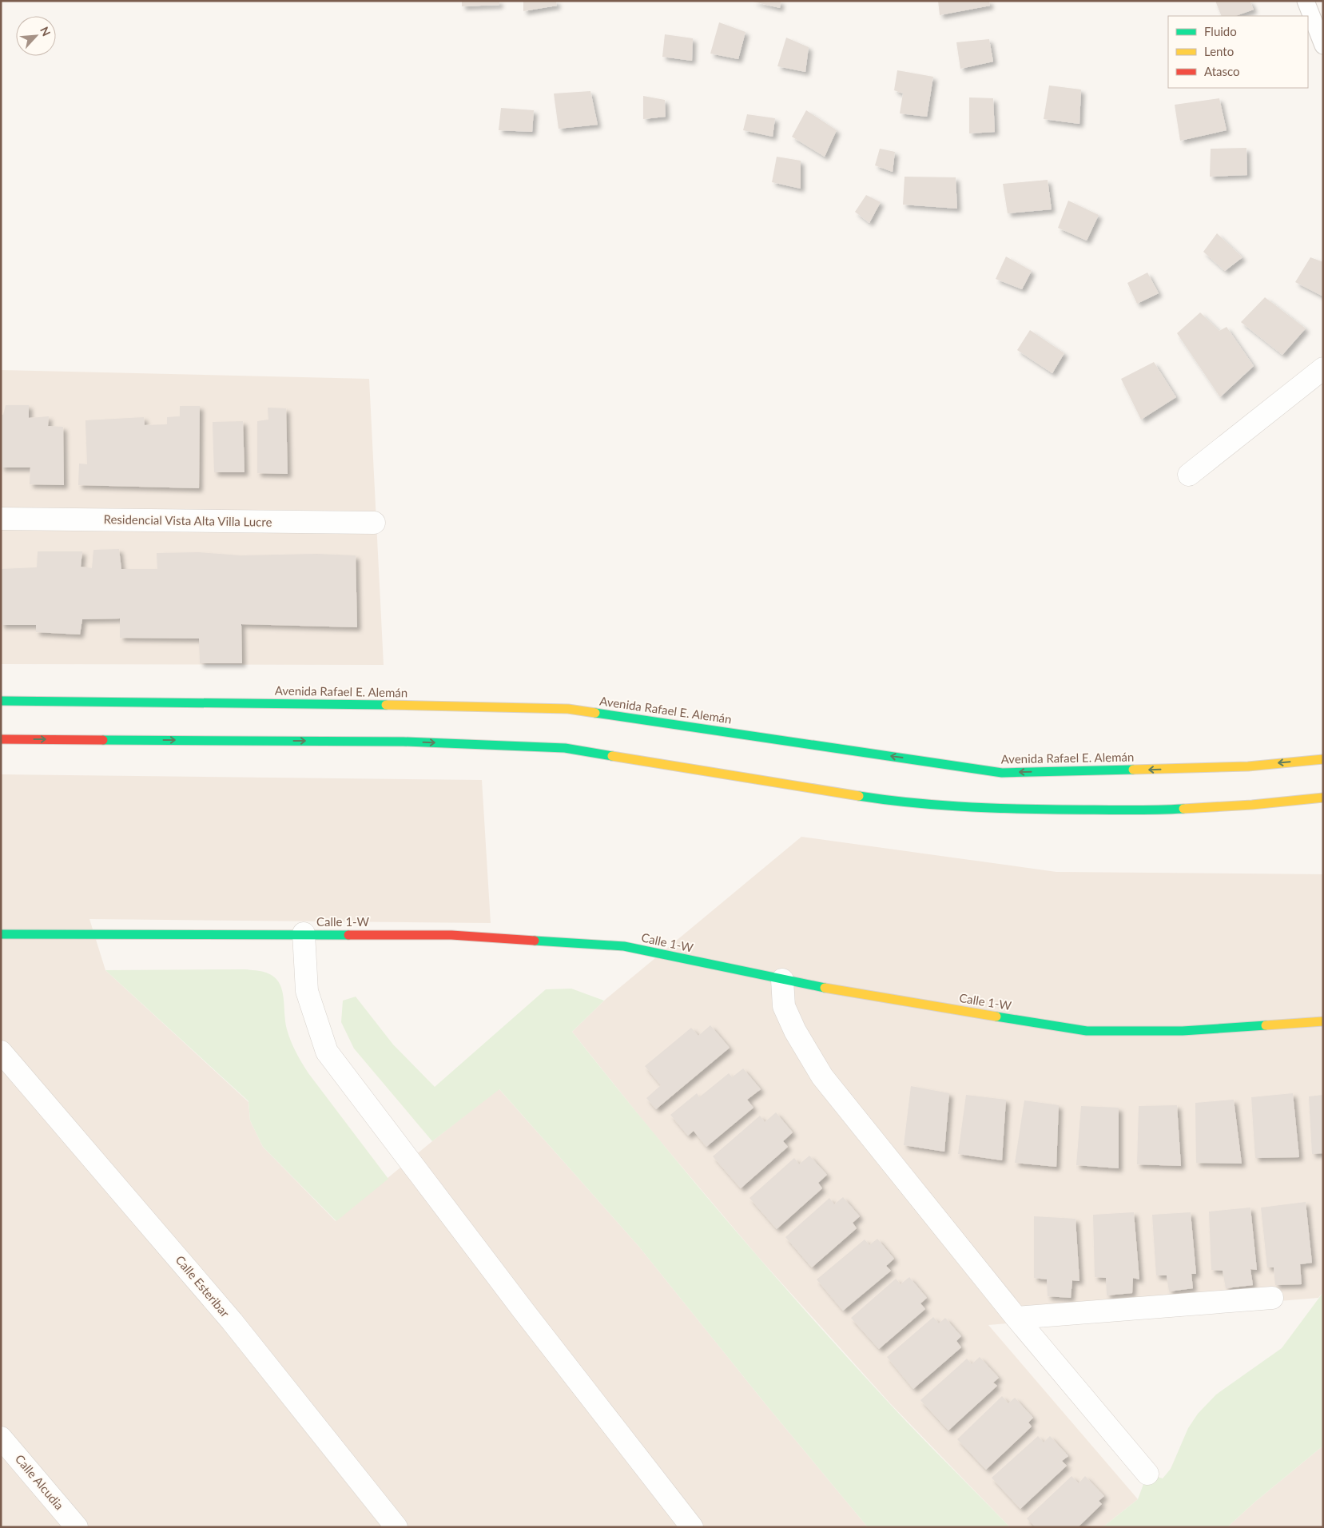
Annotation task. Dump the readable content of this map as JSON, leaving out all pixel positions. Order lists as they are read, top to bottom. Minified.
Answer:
{"streets":{"main road":["Avenida Rafael E. Alemán","Calle 1-W"],"street":["Residencial Vista Alta Villa Lucre","Calle Esteribar","Calle Alcudia"]},"legend":["Fluido","Lento","Atasco"],"north":"top right"}
